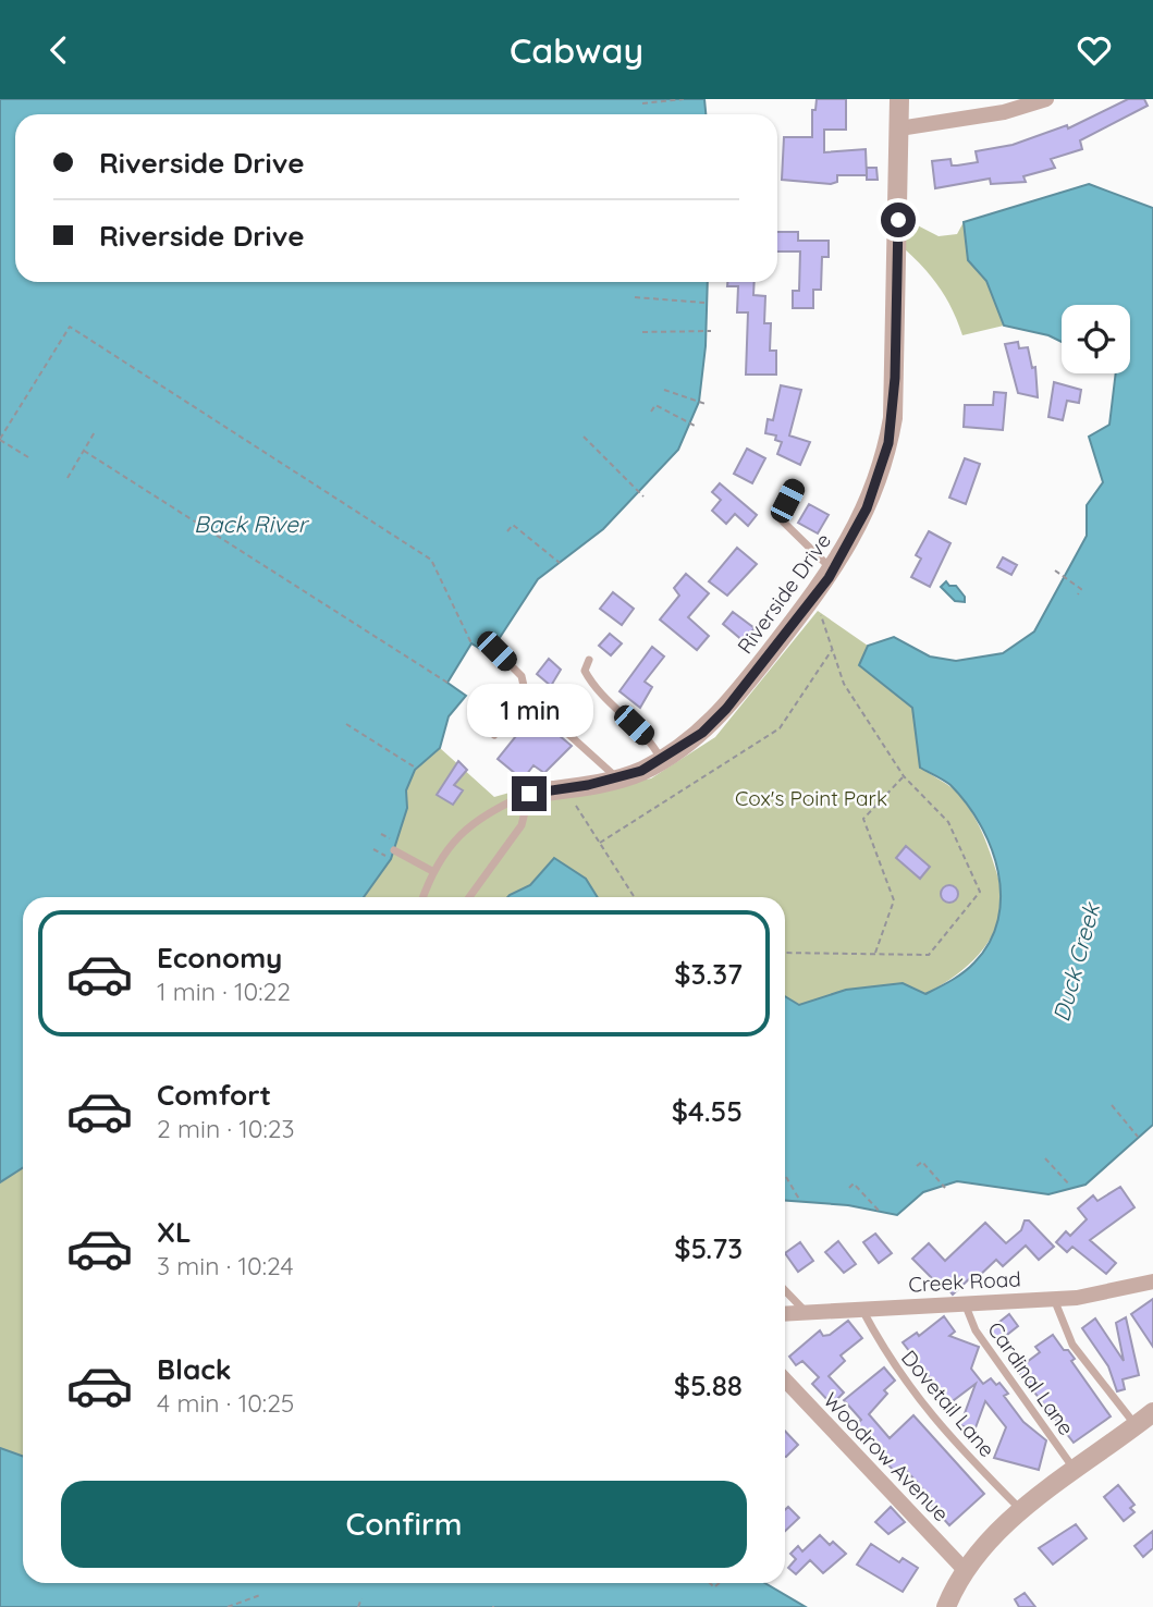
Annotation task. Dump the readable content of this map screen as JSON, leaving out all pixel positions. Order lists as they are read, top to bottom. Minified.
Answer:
{"streets":{"street":["Riverside Drive","Creek Road","Woodrow Avenue"],"lane":["Cardinal Lane","Dovetail Lane"]},"crossings":[["Creek Road","Cardinal Lane"],["Creek Road","Dovetail Lane"]],"water":["Back River","Duck Creek"],"parks":["Cox's Point Park"],"page":{"header":"Cabway","banner":["Riverside Drive","Riverside Drive"],"bubble":"1 min","list":[{"name":"Economy","note":"1 min · 10:22","value":"$3.37"},{"name":"Comfort","note":"2 min · 10:23","value":"$4.55"},{"name":"XL","note":"3 min · 10:24","value":"$5.73"},{"name":"Black","note":"4 min · 10:25","value":"$5.88"}],"buttons":"Confirm"}}
